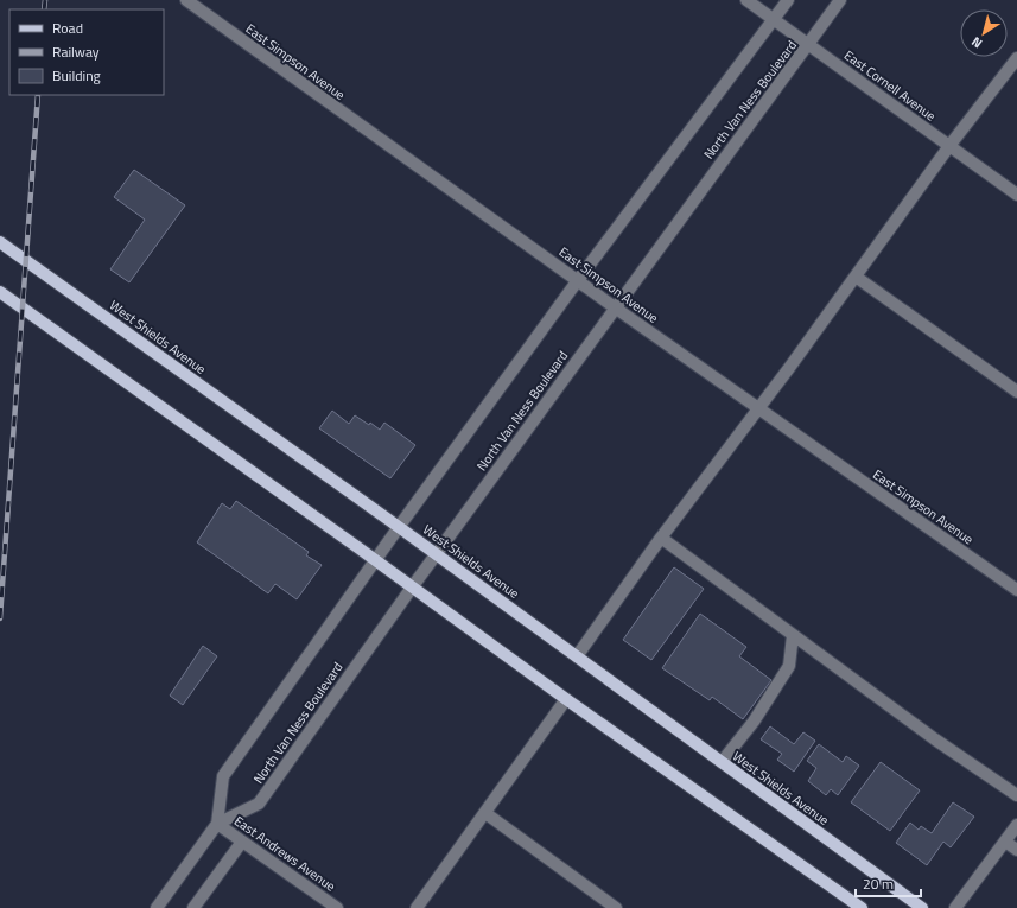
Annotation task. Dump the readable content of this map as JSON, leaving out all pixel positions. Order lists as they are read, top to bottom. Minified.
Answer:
{"streets":{"main road":["West Shields Avenue"],"street":["East Simpson Avenue","East Cornell Avenue","North Van Ness Boulevard","East Andrews Avenue"]},"crossings":[["East Simpson Avenue","North Van Ness Boulevard"],["East Cornell Avenue","North Van Ness Boulevard"],["North Van Ness Boulevard","West Shields Avenue"],["North Van Ness Boulevard","East Andrews Avenue"]],"legend":["Road","Railway","Building"],"scale_bar":"20 m","north":"bottom left"}
